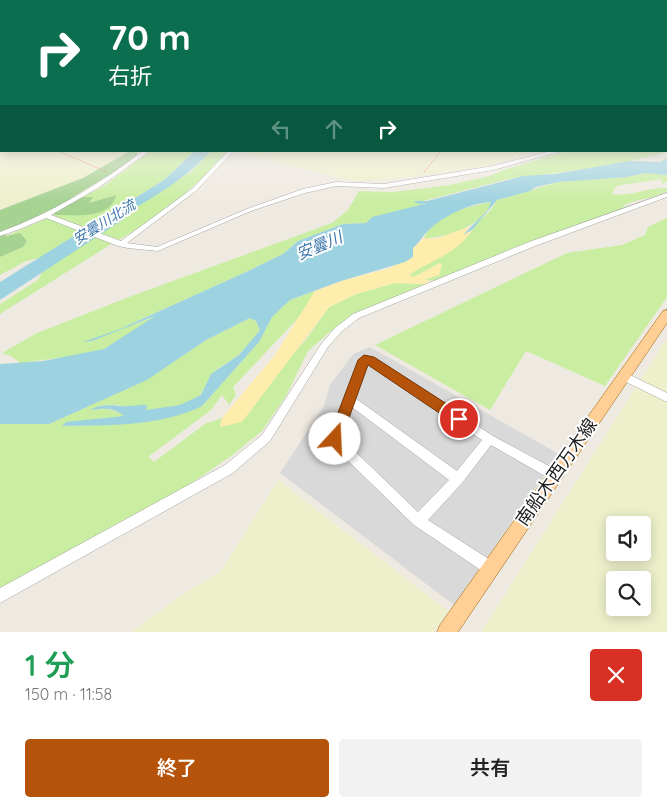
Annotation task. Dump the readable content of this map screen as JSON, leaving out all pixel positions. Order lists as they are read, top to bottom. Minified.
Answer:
{"streets":{"main road":["南船木西万木線"]},"water":["安曇川北流","安曇川"],"page":{"turn":["70 m","右折"],"heading":["1 分","150 m · 11:58"],"buttons":["終了","共有"]}}
